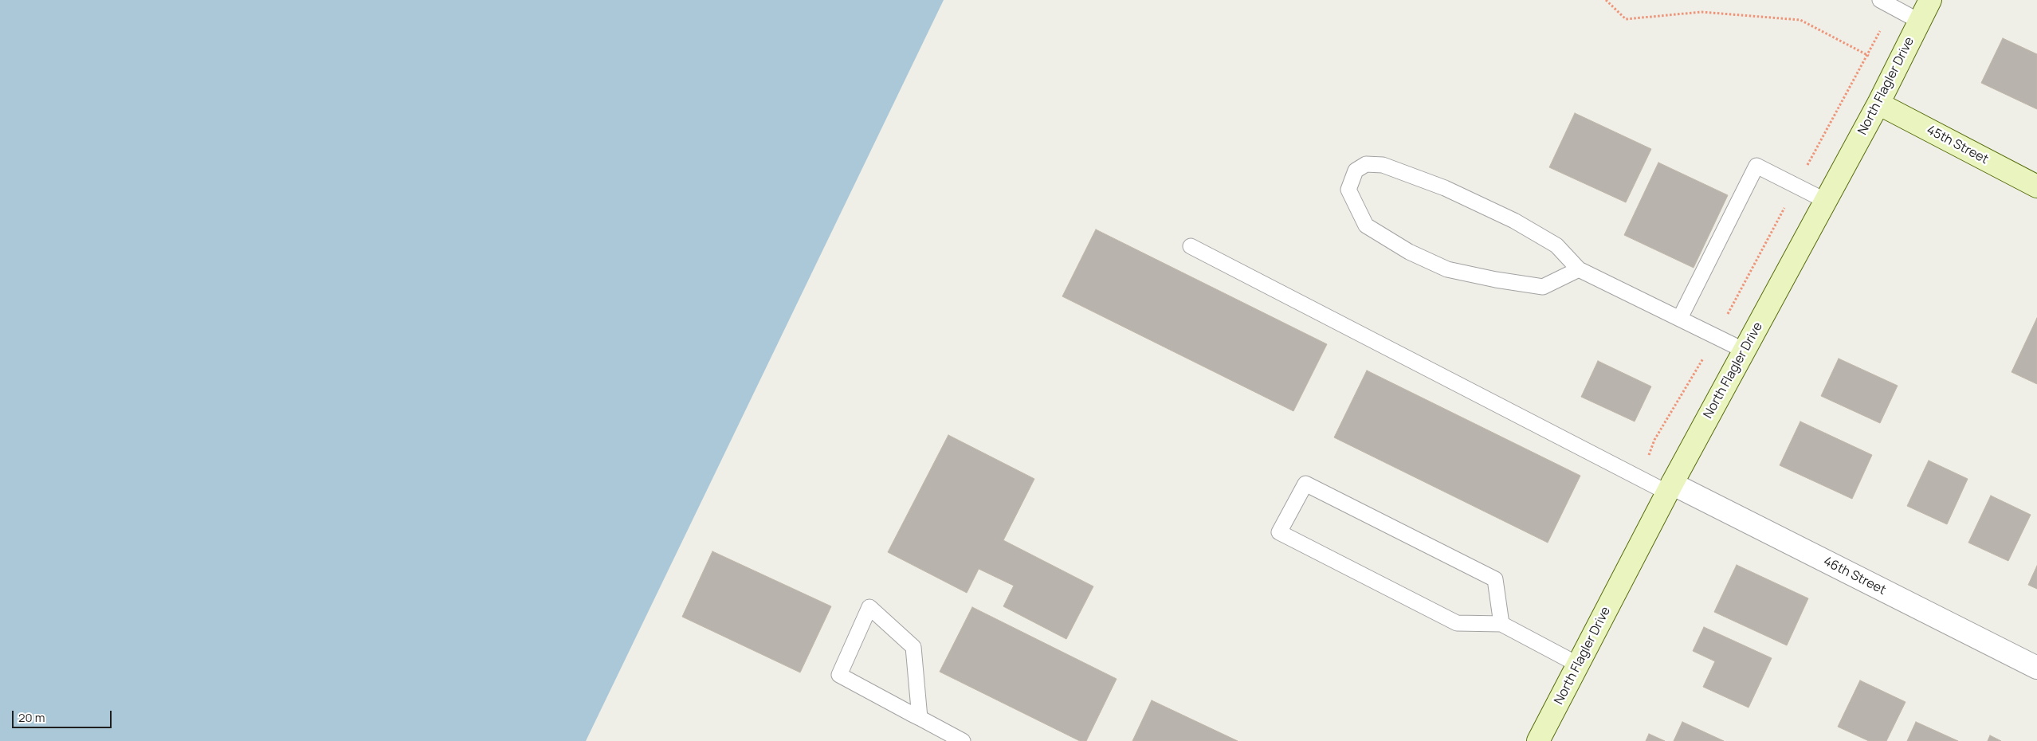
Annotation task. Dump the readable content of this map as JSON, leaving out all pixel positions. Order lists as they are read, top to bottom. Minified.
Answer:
{"streets":{"street":["North Flagler Drive","45th Street","46th Street"]},"crossings":[["North Flagler Drive","45th Street"],["North Flagler Drive","46th Street"]],"scale_bar":"20 m"}
